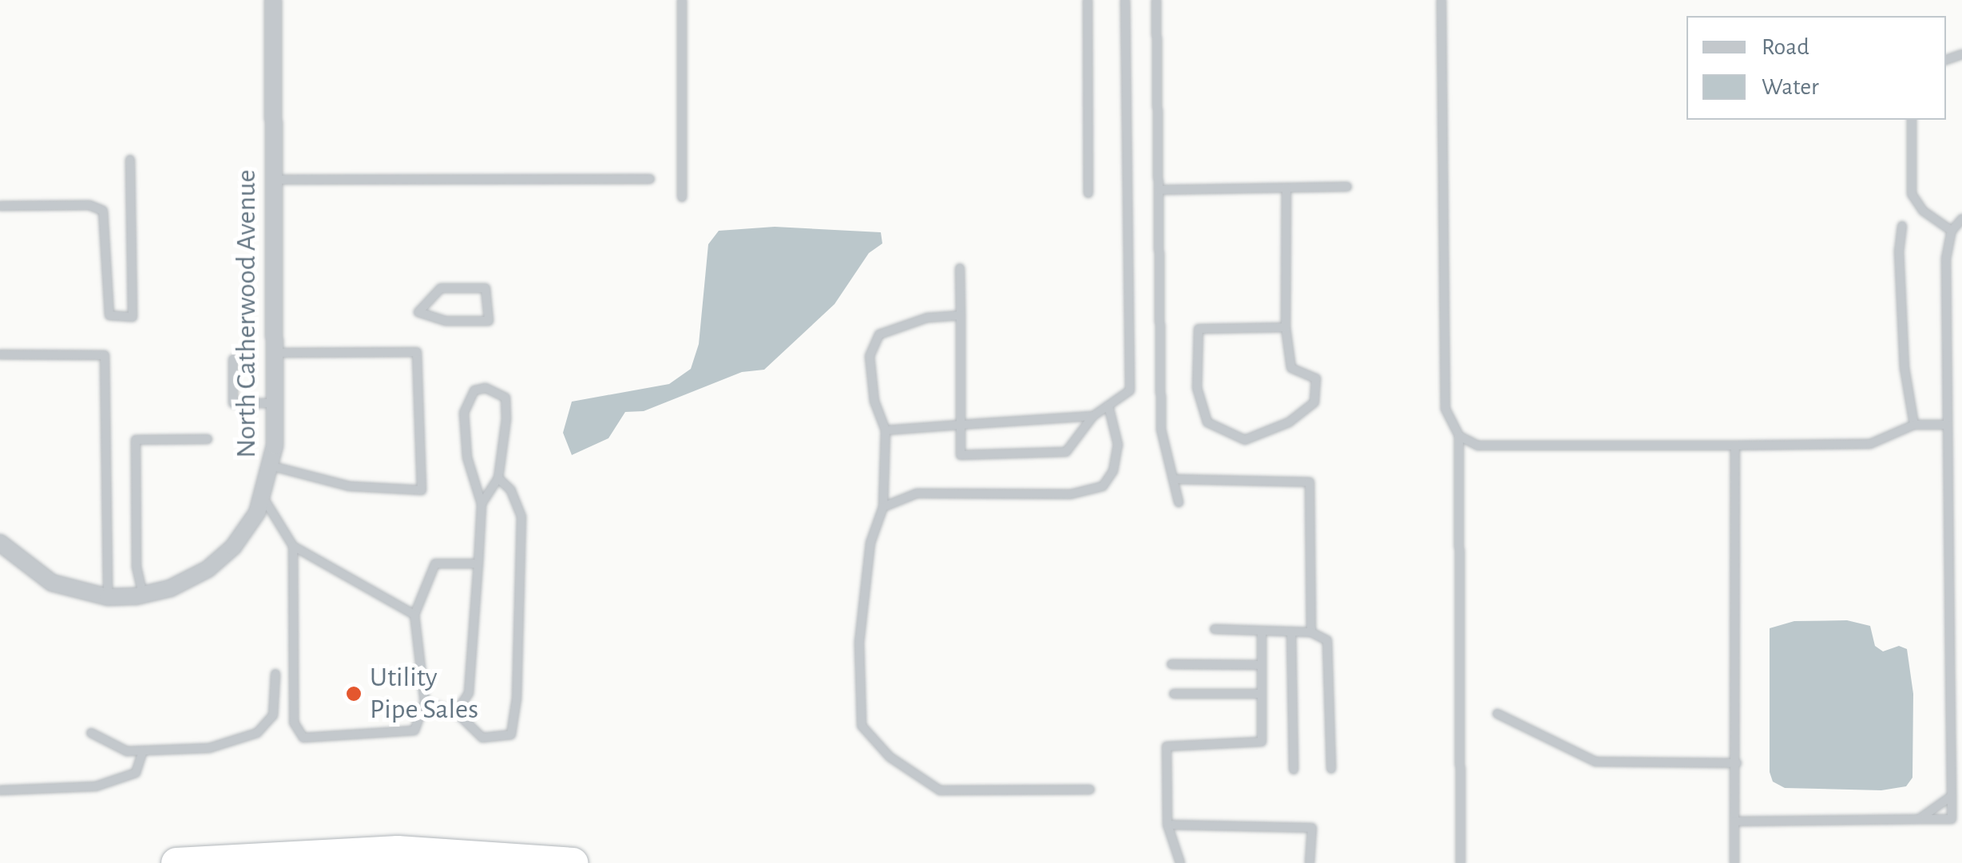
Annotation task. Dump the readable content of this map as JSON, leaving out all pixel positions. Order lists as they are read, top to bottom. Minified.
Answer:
{"streets":{"street":["North Catherwood Avenue"]},"places":["Utility Pipe Sales"],"legend":["Road","Water"]}
